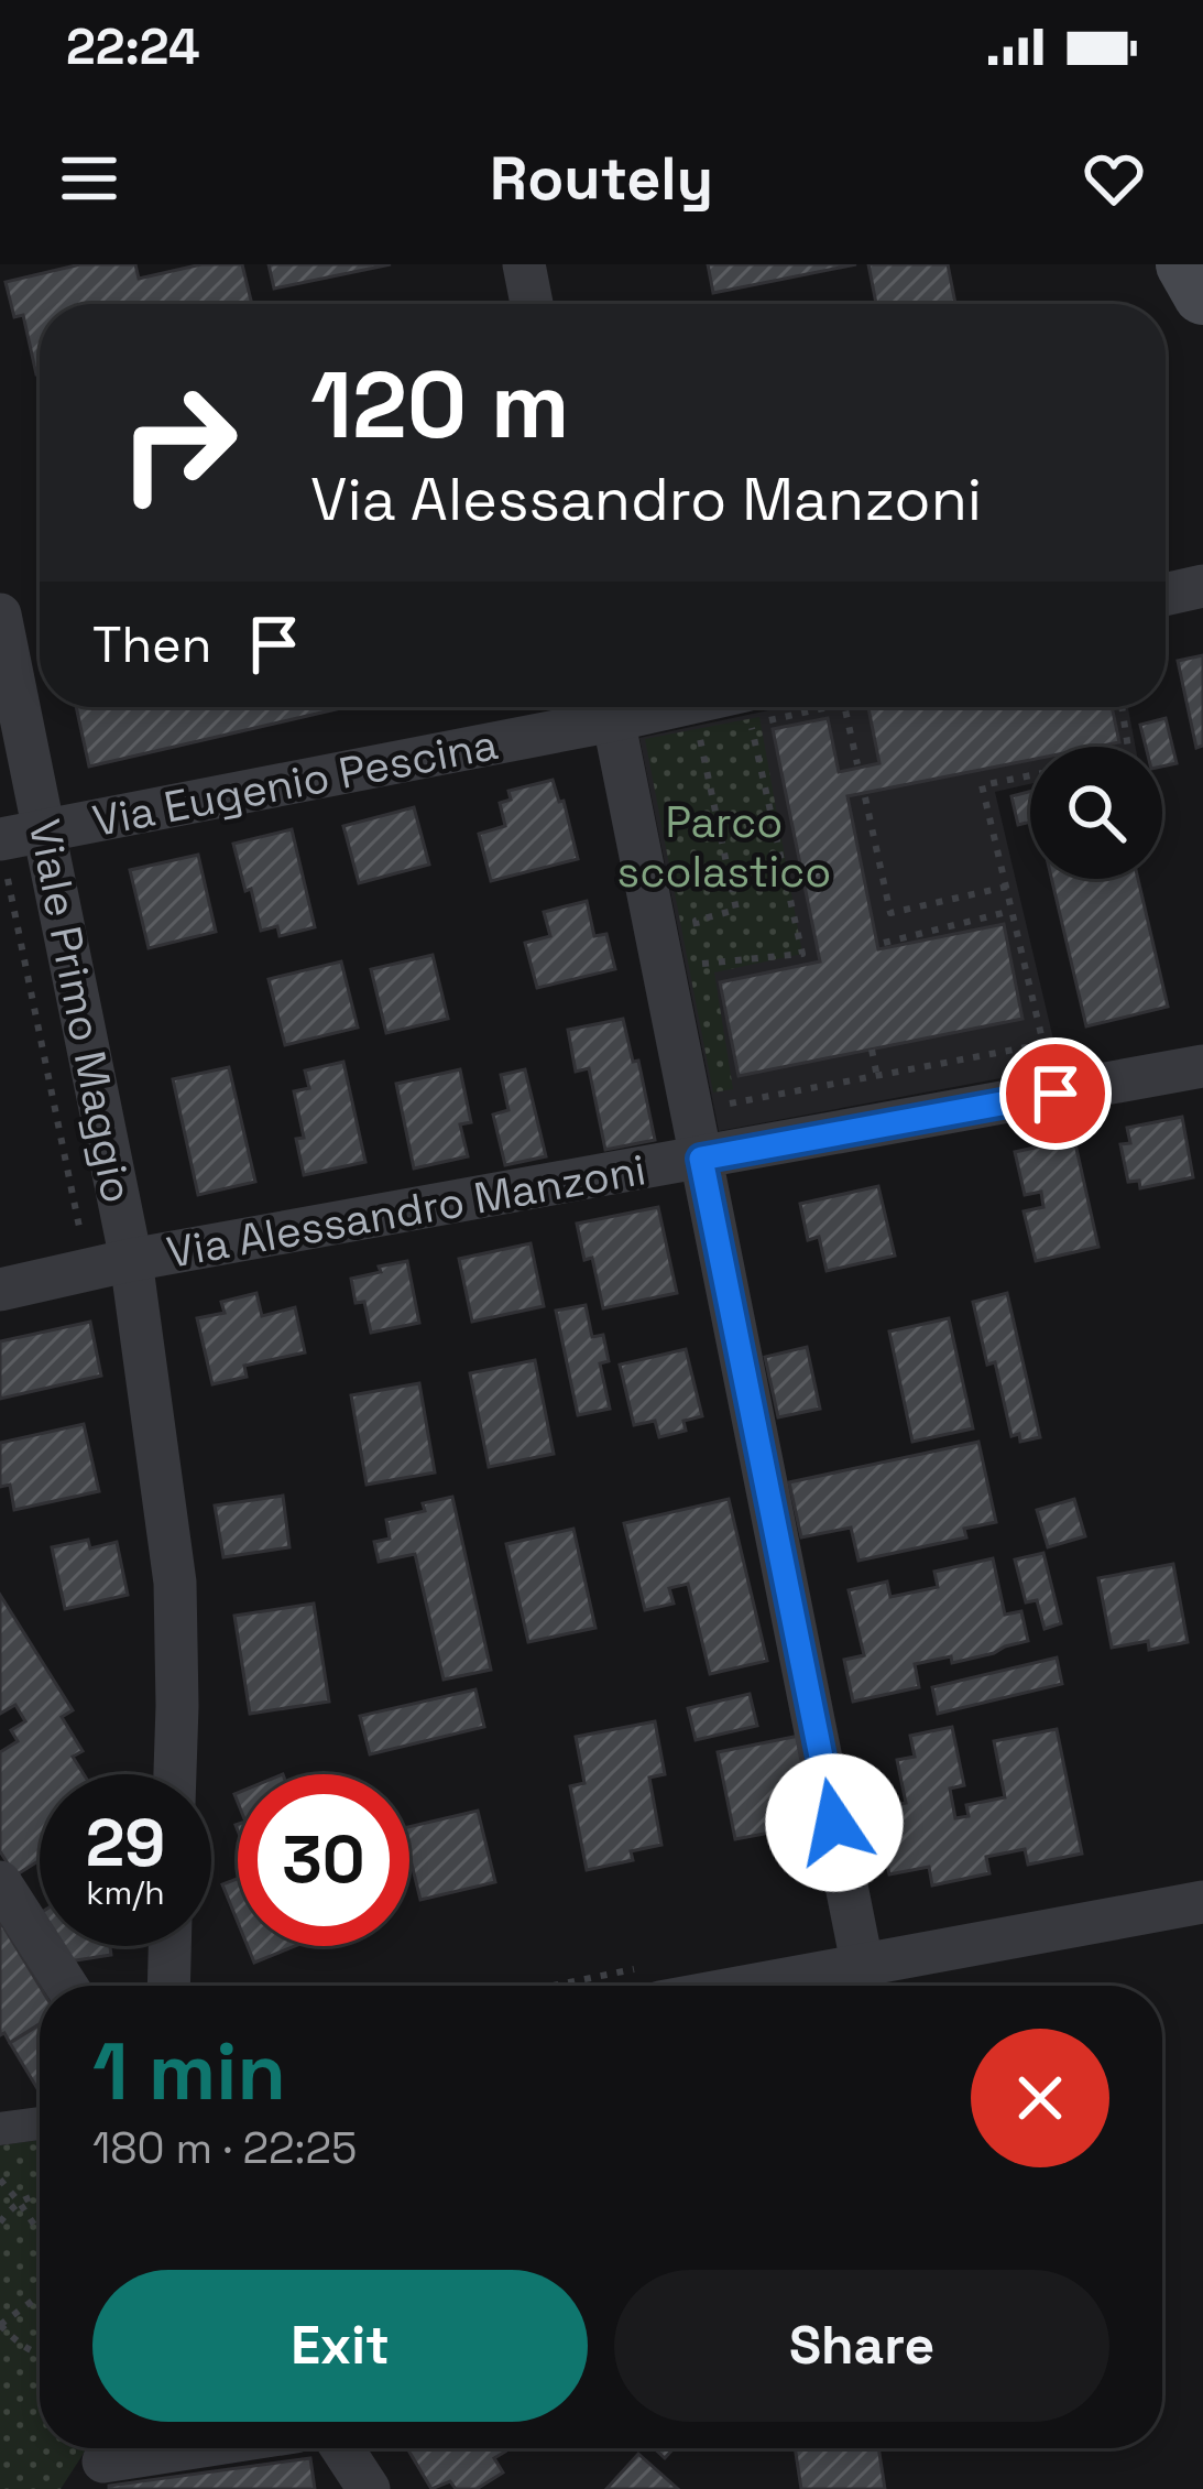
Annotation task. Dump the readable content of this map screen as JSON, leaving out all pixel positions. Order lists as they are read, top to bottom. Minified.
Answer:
{"streets":{"street":["Via Eugenio Pescina","Viale Primo Maggio","Via Alessandro Manzoni"]},"crossings":[["Via Eugenio Pescina","Viale Primo Maggio"],["Viale Primo Maggio","Via Alessandro Manzoni"]],"parks":["Parco scolastico"],"page":{"status":"22:24","header":"Routely","turn":["120 m","Via Alessandro Manzoni"],"then":"Then","speed":"29 km/h","limit":"30","heading":["1 min","180 m · 22:25"],"buttons":["Exit","Share"]}}
